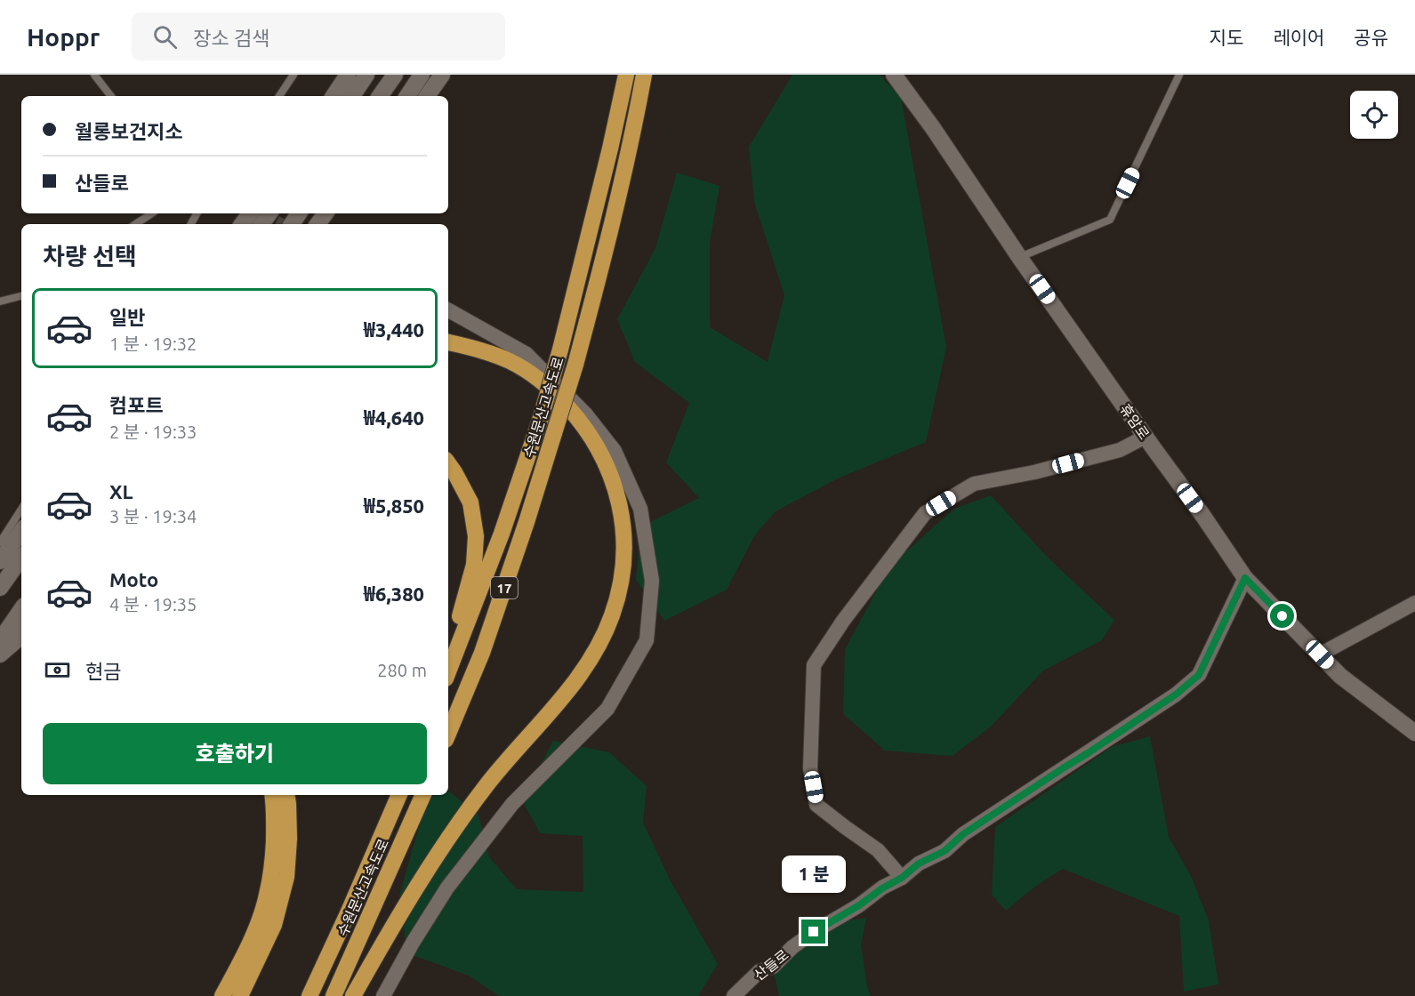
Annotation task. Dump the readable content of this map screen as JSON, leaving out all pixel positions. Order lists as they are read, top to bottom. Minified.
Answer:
{"streets":{"highway":["수원문산고속도로","17"],"street":["휴암로","산들로"]},"crossings":[["휴암로","산들로"]],"page":{"header":"Hoppr","search":"장소 검색","nav":["지도","레이어","공유"],"banner":["월롱보건지소","산들로"],"heading":"차량 선택","list":[{"name":"일반","note":"1 분 · 19:32","value":"₩3,440"},{"name":"컴포트","note":"2 분 · 19:33","value":"₩4,640"},{"name":"XL","note":"3 분 · 19:34","value":"₩5,850"},{"name":"Moto","note":"4 분 · 19:35","value":"₩6,380"}],"pay":["현금","280 m"],"buttons":"호출하기","bubble":"1 분"}}
